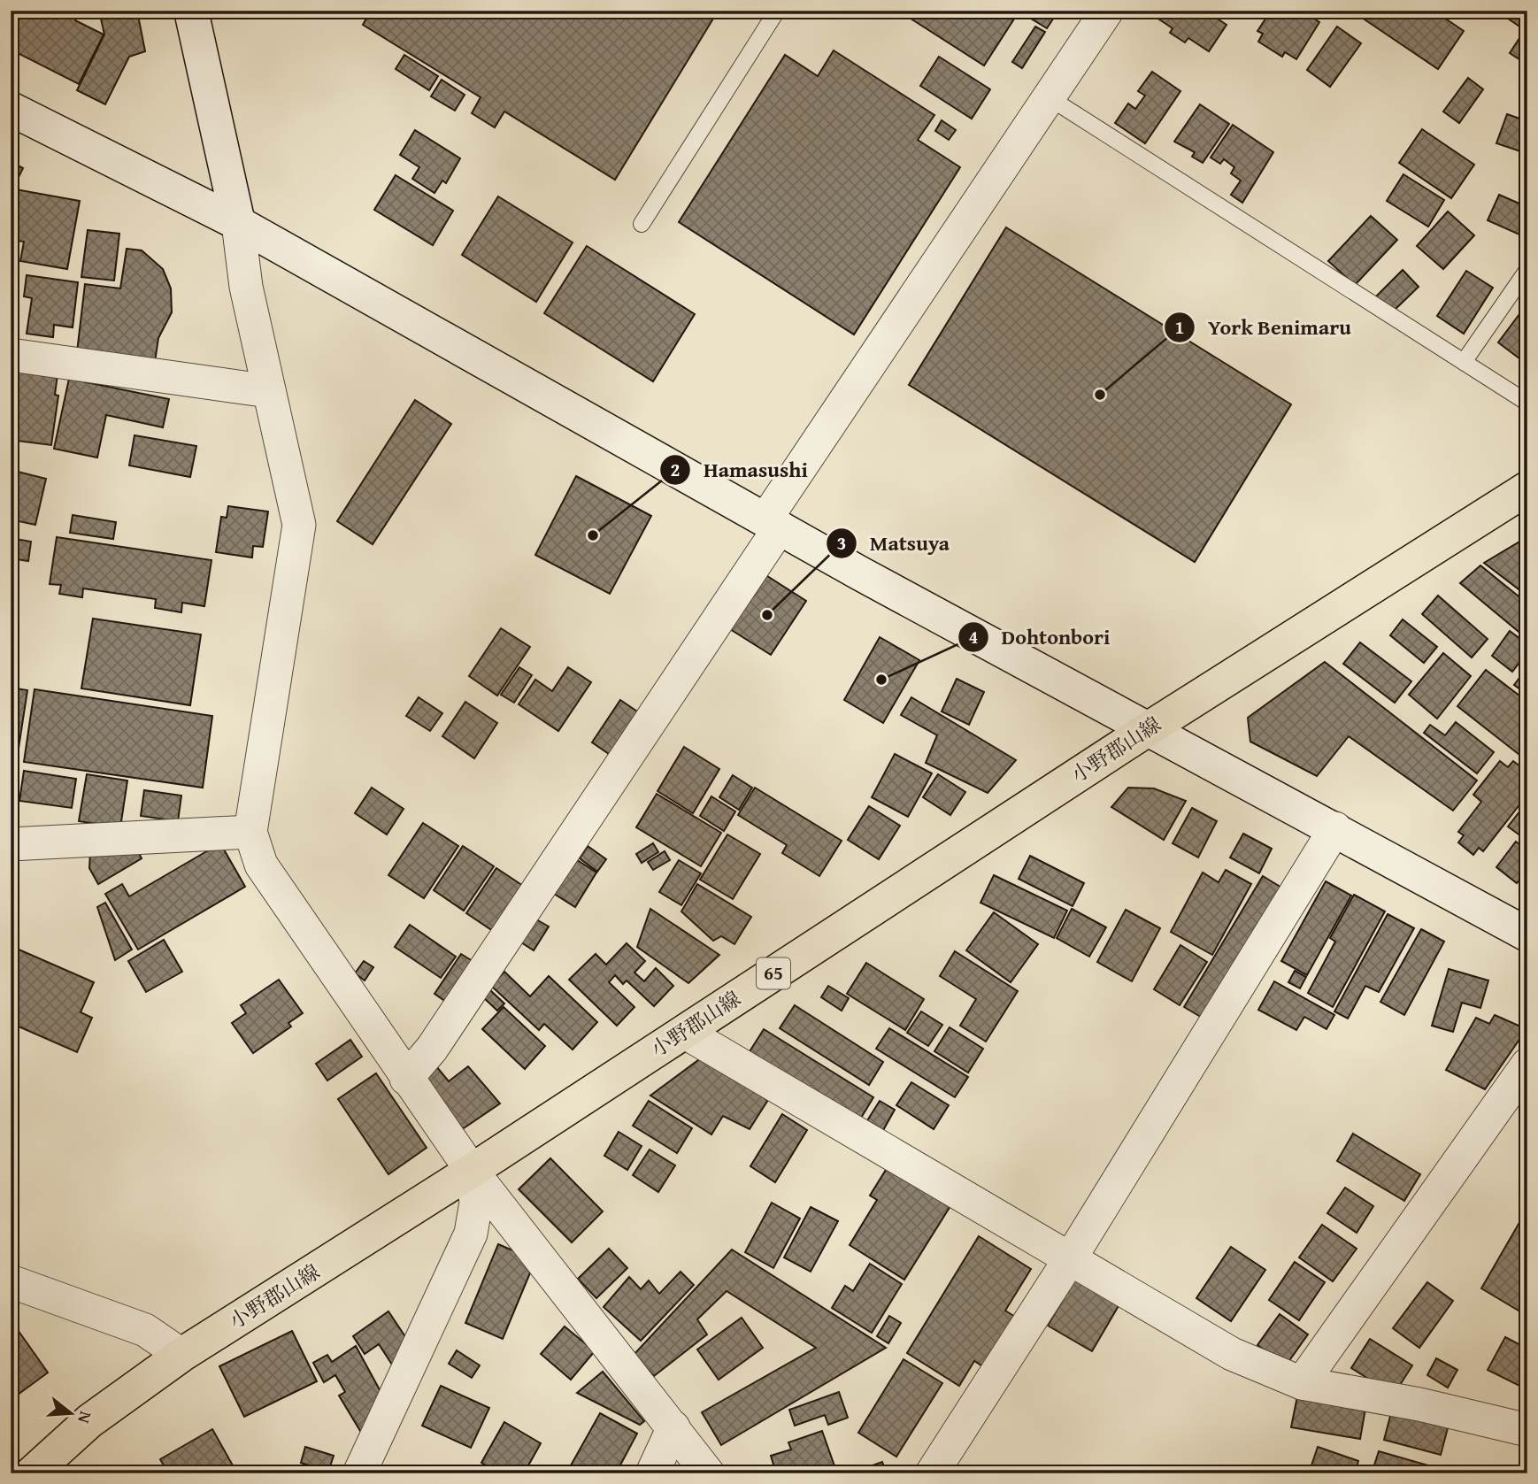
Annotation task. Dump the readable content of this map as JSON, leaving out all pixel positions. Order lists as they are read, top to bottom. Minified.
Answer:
{"streets":{"main road":["小野郡山線","65"]},"places":["York Benimaru","Hamasushi","Matsuya","Dohtonbori"],"north":"right"}
